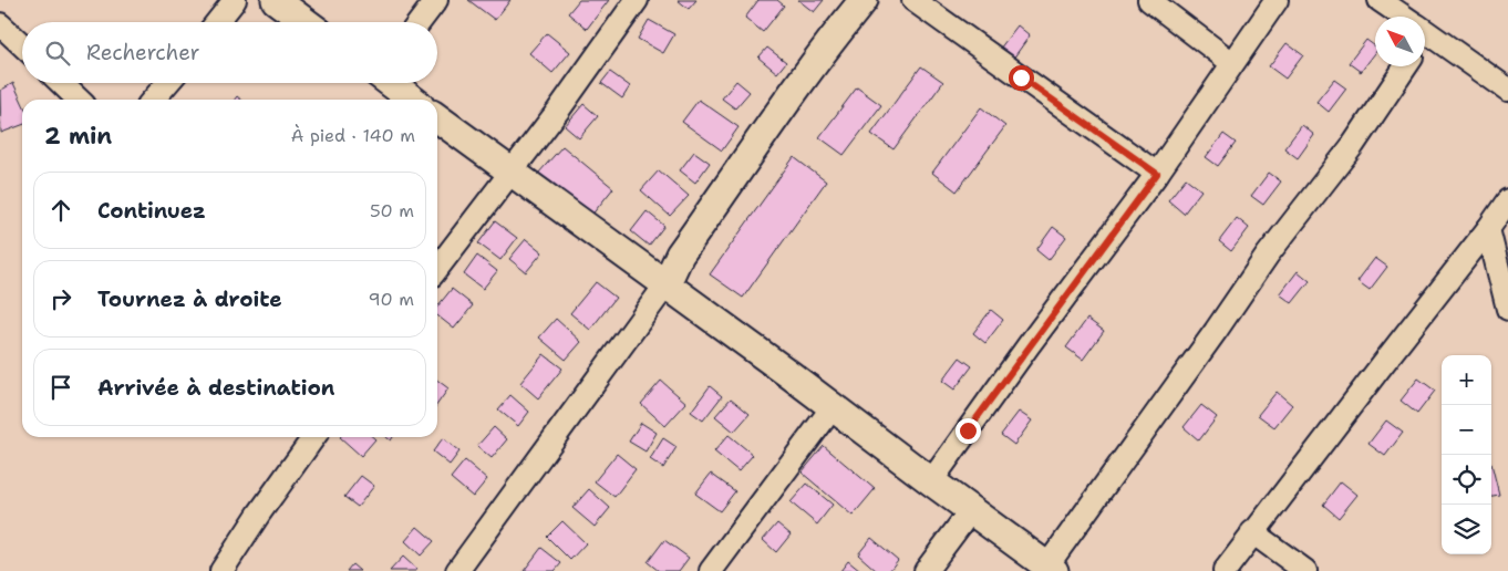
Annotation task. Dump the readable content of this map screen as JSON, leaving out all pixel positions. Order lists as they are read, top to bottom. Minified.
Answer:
{"north":"top left","page":{"search":"Rechercher","heading":["2 min","À pied · 140 m"],"list":[["Continuez","50 m"],["Tournez à droite","90 m"],"Arrivée à destination"],"map_buttons":["+","−"]}}
